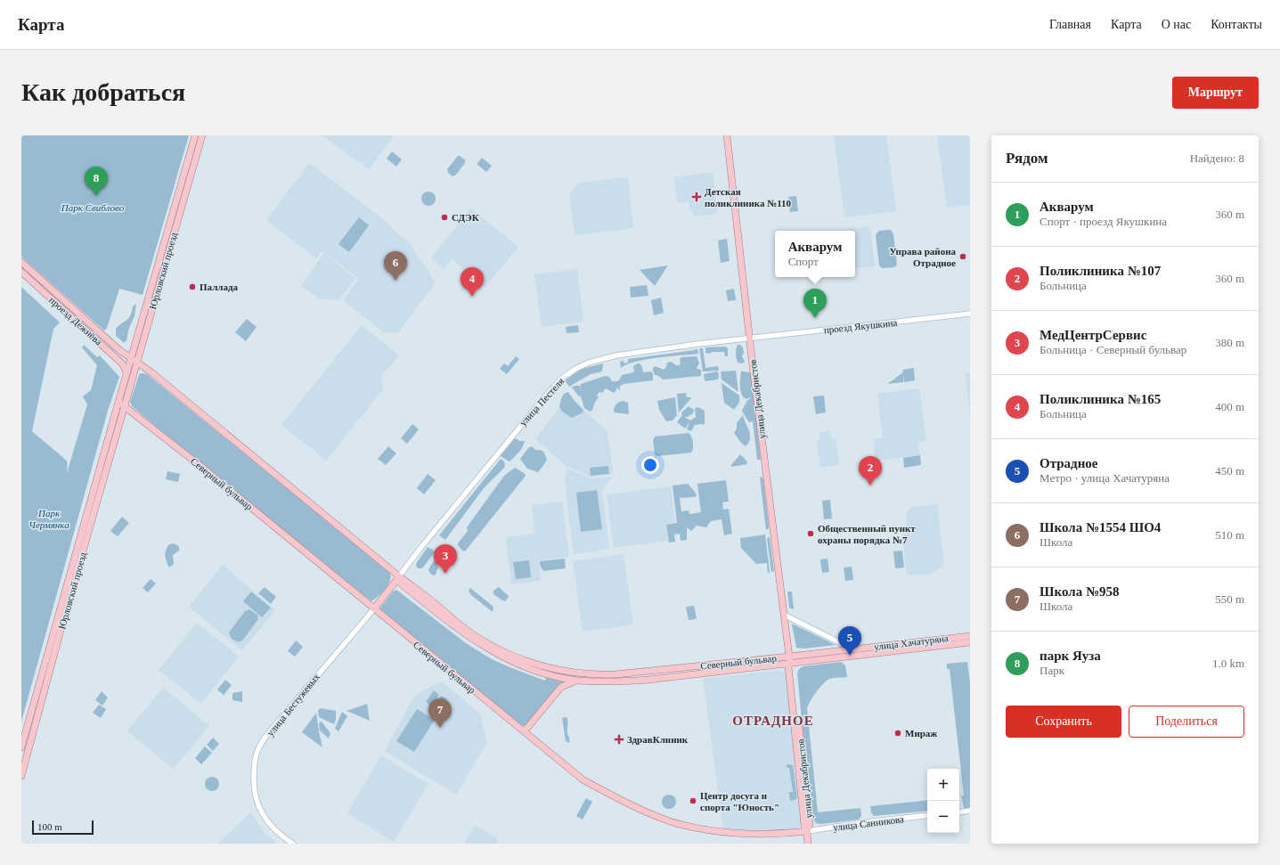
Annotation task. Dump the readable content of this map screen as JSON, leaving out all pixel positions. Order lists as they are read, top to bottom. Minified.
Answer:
{"streets":{"main road":["Юрловский проезд","проезд Дежнёва","улица Декабристов","Северный бульвар","улица Хачатуряна","улица Бестужевых"],"street":["проезд Якушкина","улица Пестеля","улица Санникова"]},"crossings":[["Юрловский проезд","проезд Дежнёва"],["Юрловский проезд","Северный бульвар"],["проезд Дежнёва","Северный бульвар"],["проезд Якушкина","улица Декабристов"],["проезд Якушкина","улица Пестеля"],["улица Декабристов","улица Пестеля"],["улица Декабристов","Северный бульвар"],["улица Декабристов","улица Хачатуряна"],["улица Декабристов","улица Санникова"],["улица Пестеля","Северный бульвар"],["улица Пестеля","улица Бестужевых"],["Северный бульвар","улица Хачатуряна"],["Северный бульвар","улица Бестужевых"],["Северный бульвар","улица Санникова"]],"districts":["ОТРАДНОЕ"],"parks":["Парк Свиблово","Парк Чермянка"],"places":{"health":["Детская поликлиника №110","ЗдравКлиник"],"other":["СДЭК","Управа района Отрадное","Паллада","Общественный пункт охраны порядка №7","Мираж","Центр досуга и спорта \"Юность\""]},"scale_bar":"100 m","page":{"header":"Карта","nav":["Главная","Карта","О нас","Контакты"],"buttons":["Маршрут",["Сохранить","Поделиться"]],"title":"Как добраться","heading":["Рядом","Найдено: 8"],"pins":["8","6","4","1","2","3","5","7"],"list":[{"mark":"1","name":"Акварум","note":"Спорт · проезд Якушкина","value":"360 m"},{"mark":"2","name":"Поликлиника №107","note":"Больница","value":"360 m"},{"mark":"3","name":"МедЦентрСервис","note":"Больница · Северный бульвар","value":"380 m"},{"mark":"4","name":"Поликлиника №165","note":"Больница","value":"400 m"},{"mark":"5","name":"Отрадное","note":"Метро · улица Хачатуряна","value":"450 m"},{"mark":"6","name":"Школа №1554 ШО4","note":"Школа","value":"510 m"},{"mark":"7","name":"Школа №958","note":"Школа","value":"550 m"},{"mark":"8","name":"парк Яуза","note":"Парк","value":"1.0 km"}],"popup":["Акварум","Спорт"],"map_buttons":["+","−"],"scale":"100 m"}}
